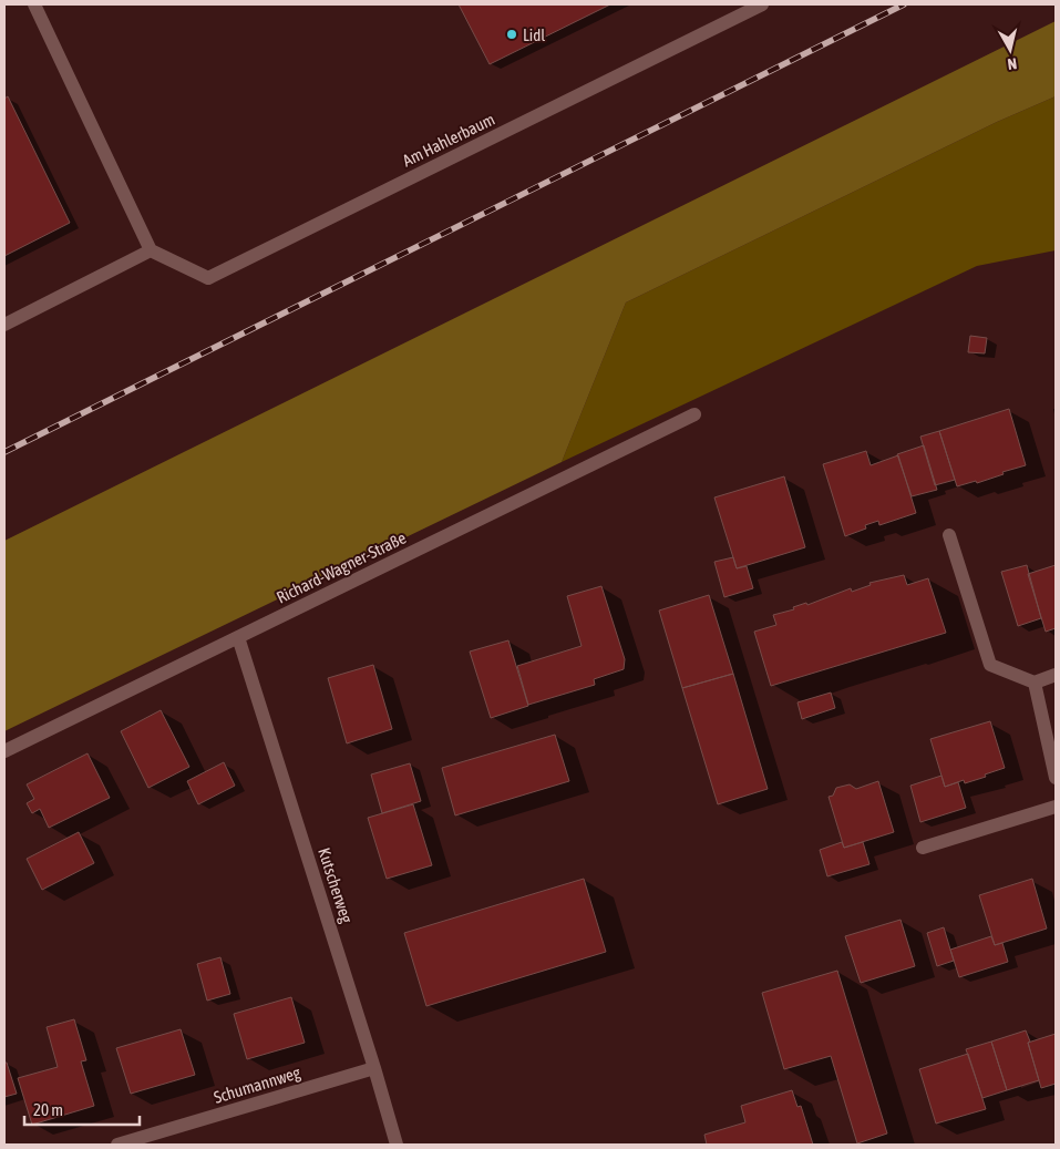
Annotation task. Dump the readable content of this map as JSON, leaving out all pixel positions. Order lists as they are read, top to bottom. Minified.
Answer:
{"streets":{"street":["Am Hahlerbaum","Richard-Wagner-Straße","Kutscherweg","Schumannweg"]},"crossings":[["Richard-Wagner-Straße","Kutscherweg"],["Kutscherweg","Schumannweg"]],"places":["Lidl"],"scale_bar":"20 m","north":"bottom"}
